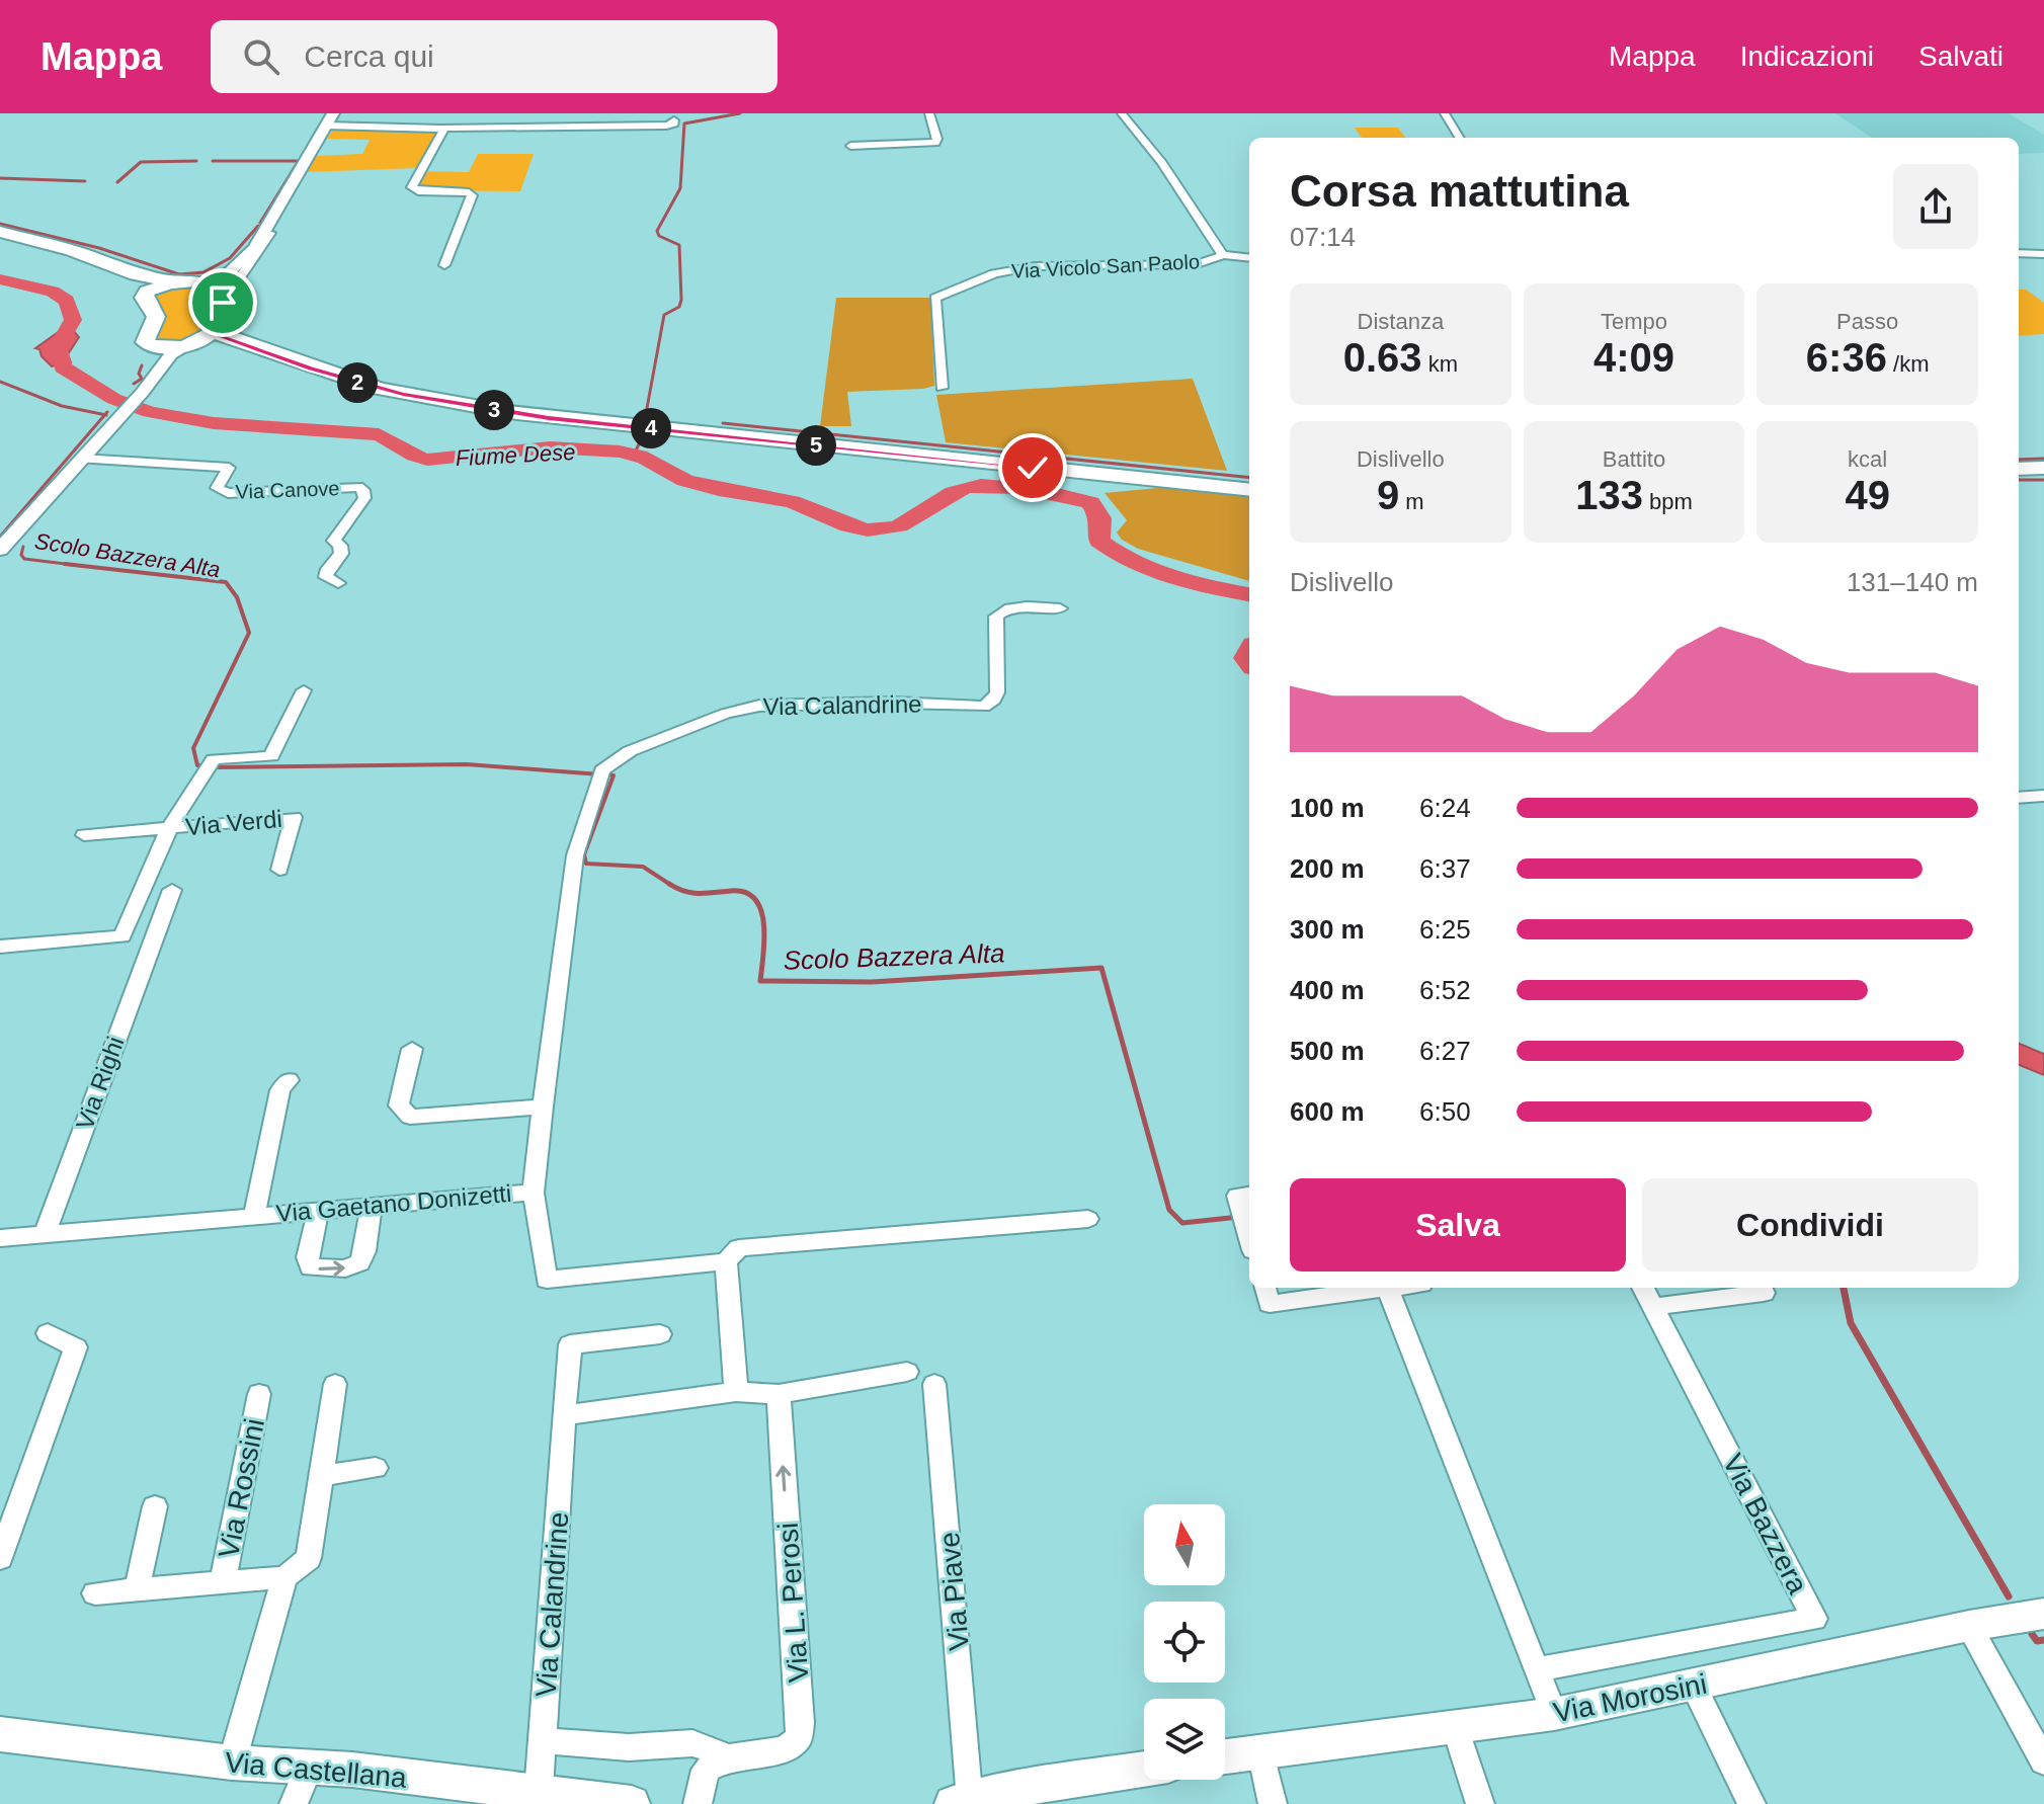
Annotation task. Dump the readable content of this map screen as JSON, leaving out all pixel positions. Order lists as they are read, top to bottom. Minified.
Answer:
{"streets":{"street":["Via Vicolo San Paolo","Via Canove","Via Calandrine","Via Verdi","Via Righi","Via Gaetano Donizetti","Via Rossini","Via Bazzera","Via Piave","Via L. Perosi","Via Morosini","Via Castellana"]},"crossings":[["Via Calandrine","Via Gaetano Donizetti"],["Via Calandrine","Via Castellana"],["Via Righi","Via Gaetano Donizetti"]],"one_way":["Via L. Perosi"],"water":["Fiume Dese","Scolo Bazzera Alta"],"north":"top","page":{"header":"Mappa","search":"Cerca qui","nav":["Mappa","Indicazioni","Salvati"],"heading":["Corsa mattutina","07:14"],"stats":[["Distanza","0.63 km"],["Tempo","4:09"],["Passo","6:36 /km"],["Dislivello","9 m"],["Battito","133 bpm"],["kcal","49"]],"pins":["2","3","4","5"],"chart":["Dislivello","131–140 m"],"list":[{"name":"100 m","note":"6:24"},{"name":"200 m","note":"6:37"},{"name":"300 m","note":"6:25"},{"name":"400 m","note":"6:52"},{"name":"500 m","note":"6:27"},{"name":"600 m","note":"6:50"}],"buttons":["Salva","Condividi"]}}
